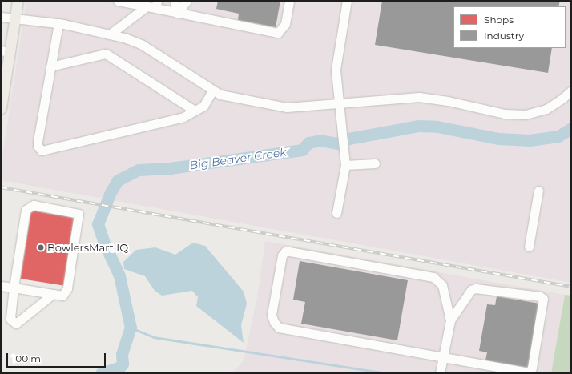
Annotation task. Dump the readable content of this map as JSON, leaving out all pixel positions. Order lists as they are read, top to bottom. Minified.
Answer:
{"water":["Big Beaver Creek"],"places":["BowlersMart IQ"],"legend":["Shops","Industry"],"scale_bar":"100 m"}
